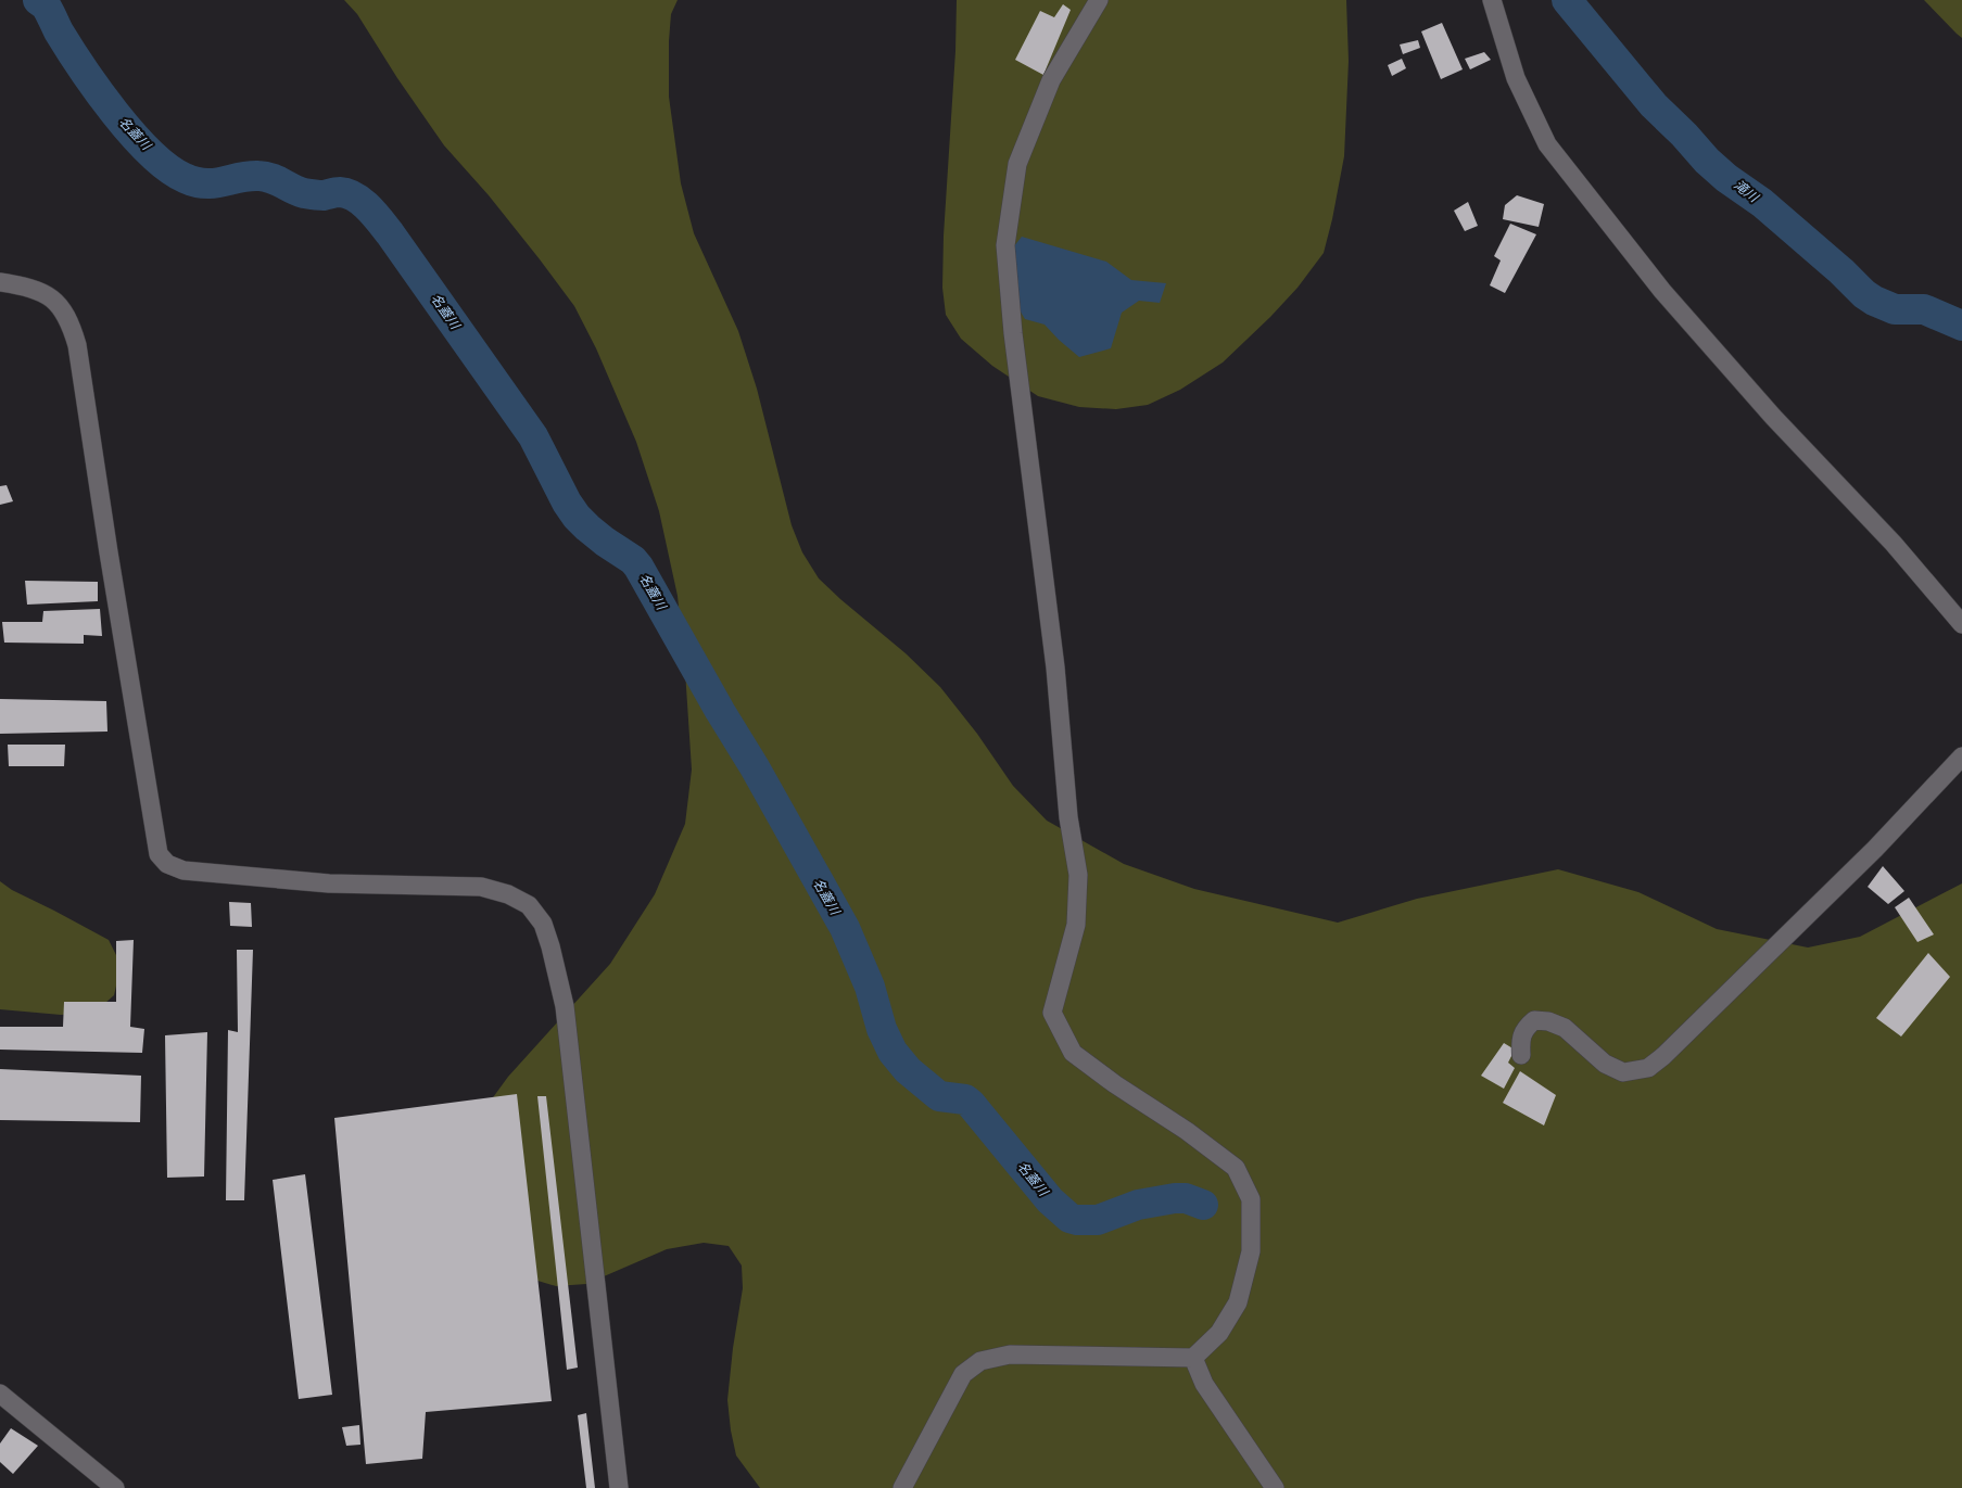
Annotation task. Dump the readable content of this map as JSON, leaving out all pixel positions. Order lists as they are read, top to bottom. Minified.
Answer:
{"water":["名蓋川","滝川"]}
